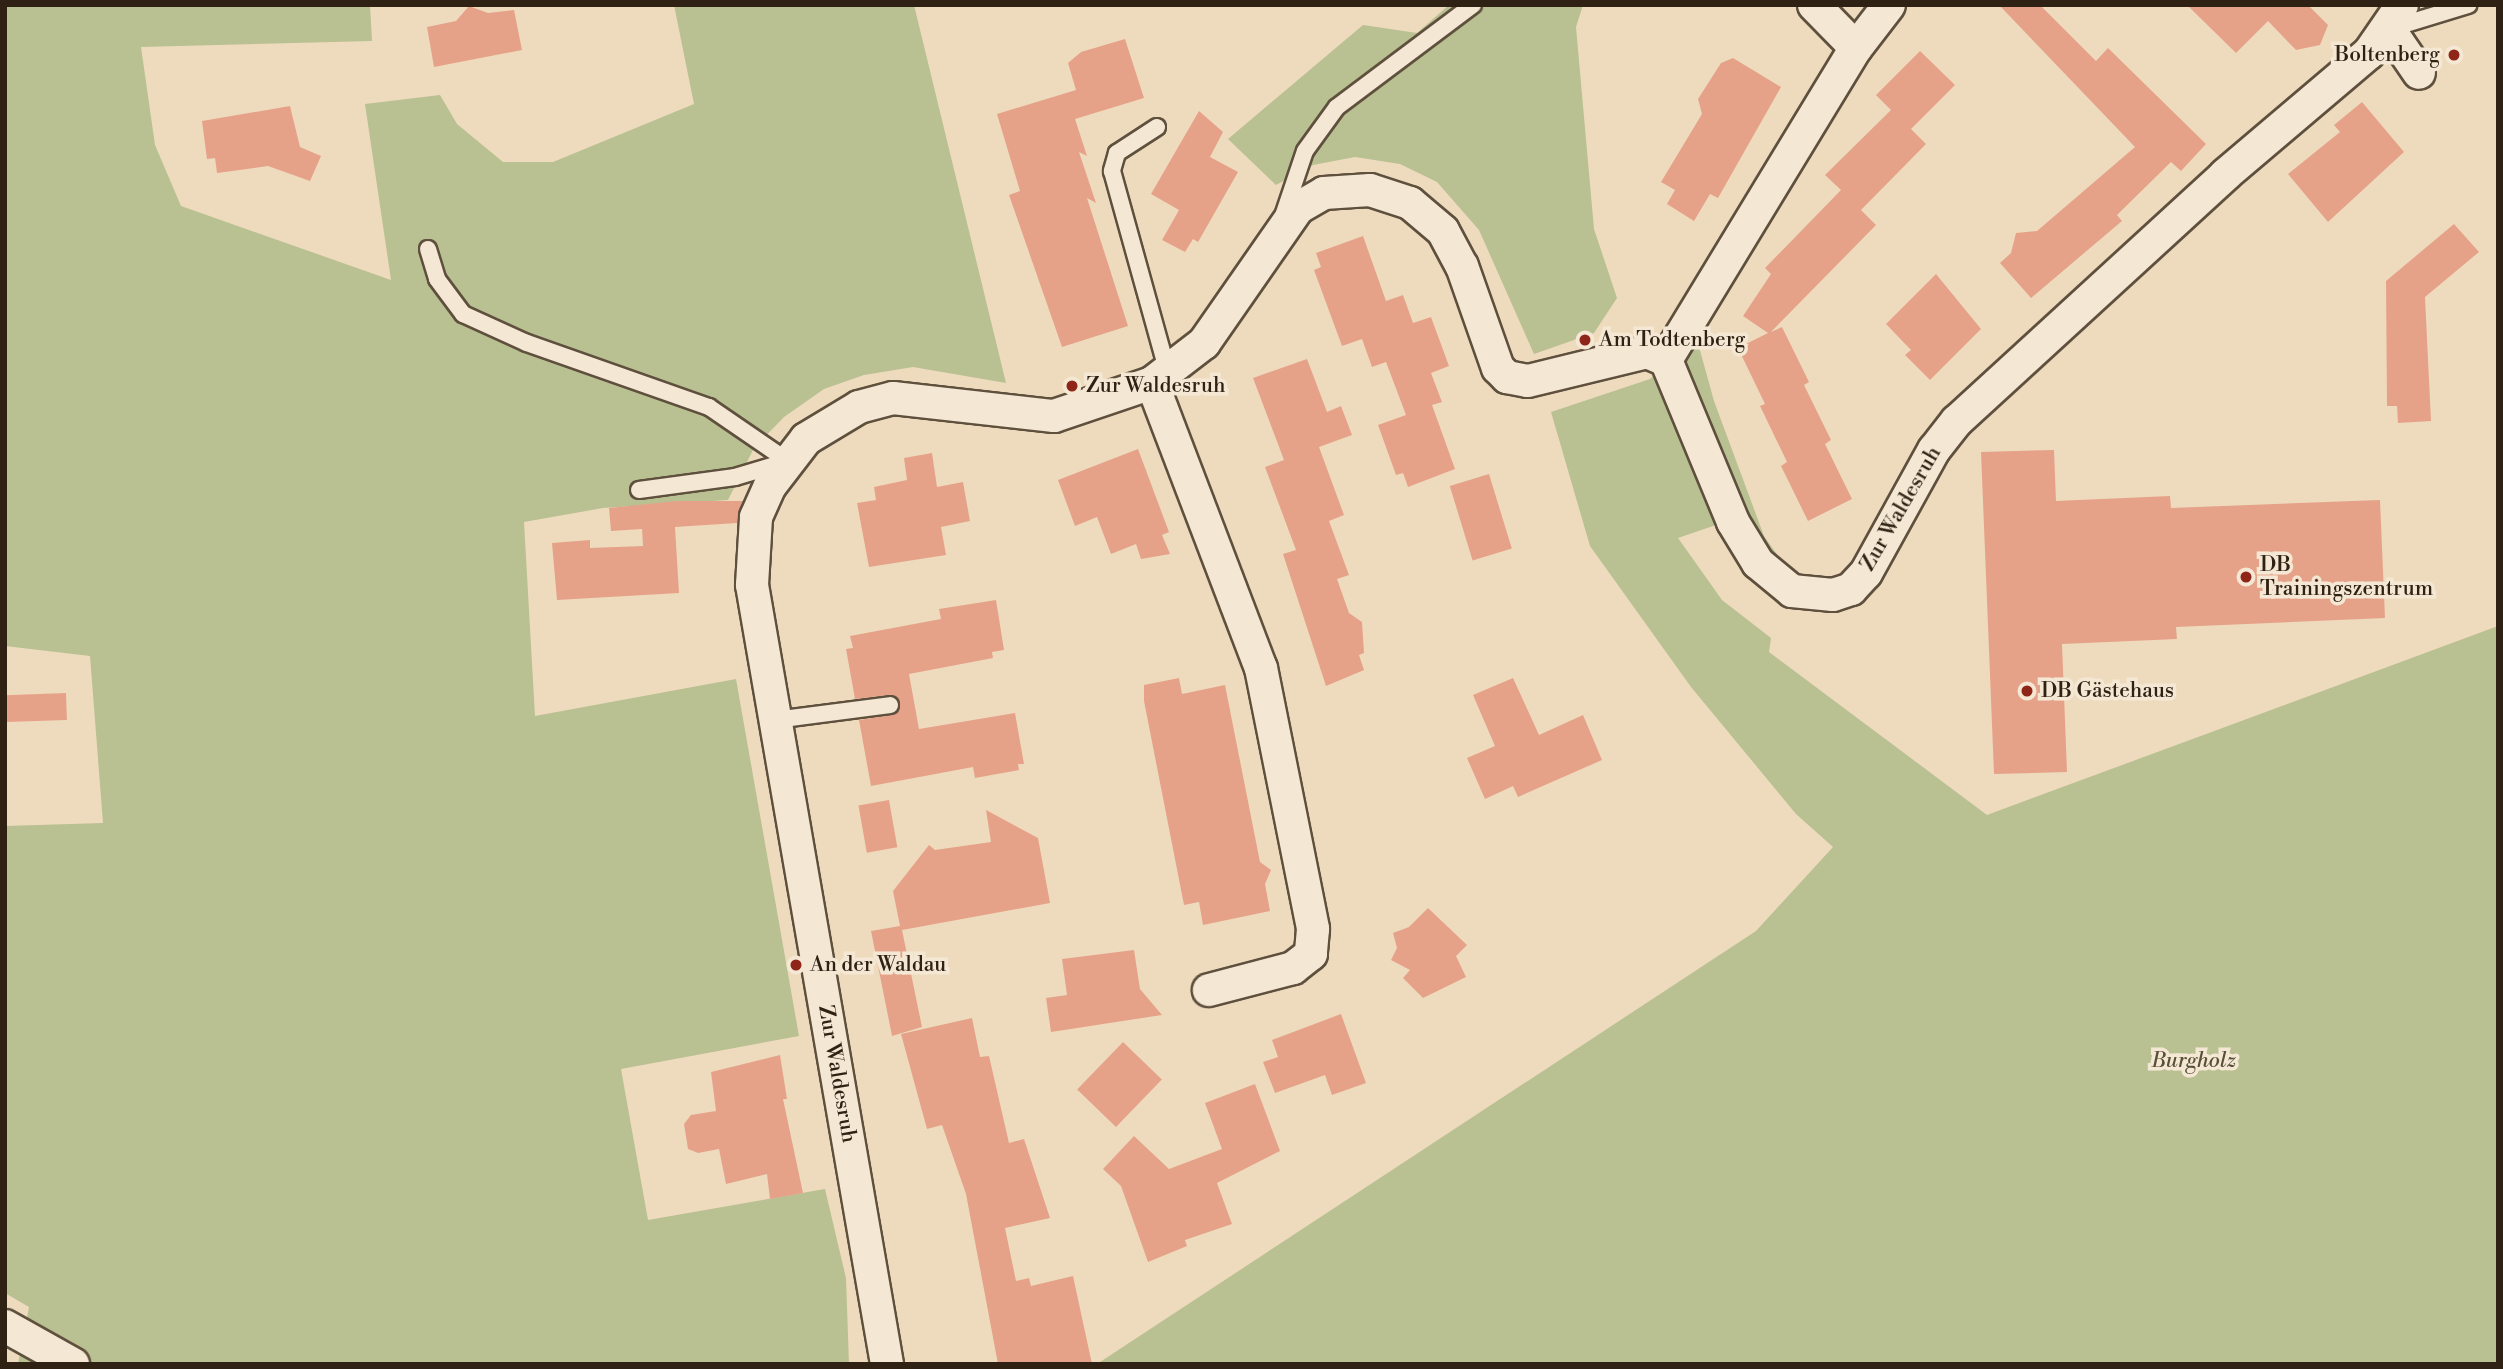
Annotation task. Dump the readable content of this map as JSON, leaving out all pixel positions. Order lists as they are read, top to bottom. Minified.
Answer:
{"streets":{"street":["Zur Waldesruh"]},"parks":["Burgholz"],"places":["Boltenberg","Am Todtenberg","Zur Waldesruh","DB Trainingszentrum","DB Gästehaus","An der Waldau"]}
